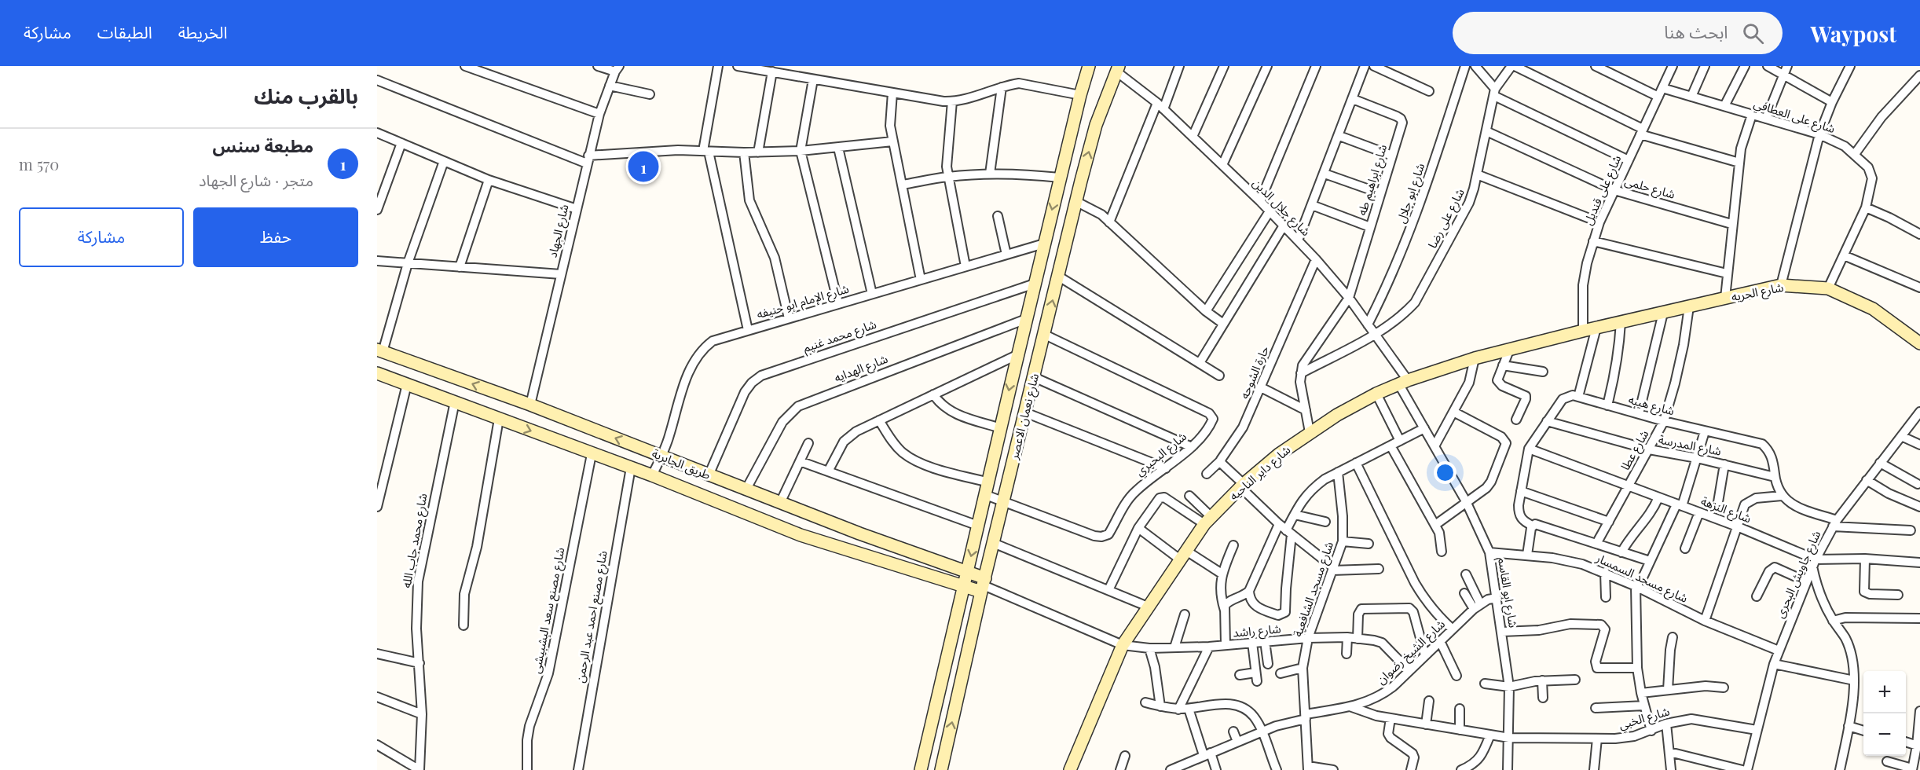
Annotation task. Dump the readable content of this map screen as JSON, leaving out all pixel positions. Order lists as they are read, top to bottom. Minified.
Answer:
{"streets":{"street":["شارع على العطافي","شارع ابراهيم طه","شارع حلمى","شارع على قنديل","شارع ابو جلال","شارع جلال الدين","شارع على رضا","شارع الجهاد","شارع الحريه","شارع الإمام ابو حنيفه","شارع محمد غنيم","شارع الهدايه","حارة الشوحه","شارع هيبه","شارع نعمان الاعصر","شارع المدرسة","شارع عطا","شارع البحيري","طريق الجابرية","شارع داير الناحيه","شارع النزهة","شارع محمد جاب الله","شارع جاويش البحرى","شارع مسجد السمسار","شارع مسجد الشافعية","شارع ابو القاسم","شارع مصنع سعد البشبيشى","شارع مصنع احمد عبد الرحمن","شارع راشد","شارع الشيخ رضوان","شارع الخبي"]},"crossings":[["شارع على العطافي","شارع على قنديل"],["شارع على العطافي","شارع الحريه"],["شارع ابراهيم طه","شارع جلال الدين"],["شارع ابراهيم طه","شارع على رضا"],["شارع حلمى","شارع على قنديل"],["شارع حلمى","شارع على رضا"],["شارع على قنديل","شارع الحريه"],["شارع على قنديل","شارع داير الناحيه"],["شارع ابو جلال","شارع جلال الدين"],["شارع جلال الدين","شارع على رضا"],["شارع جلال الدين","حارة الشوحه"],["شارع جلال الدين","شارع نعمان الاعصر"],["شارع جلال الدين","شارع داير الناحيه"],["شارع جلال الدين","شارع ابو القاسم"],["شارع الجهاد","طريق الجابرية"],["شارع الحريه","شارع عطا"],["شارع الحريه","شارع داير الناحيه"],["شارع الإمام ابو حنيفه","شارع نعمان الاعصر"],["شارع الإمام ابو حنيفه","طريق الجابرية"],["شارع محمد غنيم","شارع نعمان الاعصر"],["شارع محمد غنيم","طريق الجابرية"],["شارع الهدايه","شارع نعمان الاعصر"],["شارع الهدايه","طريق الجابرية"],["شارع هيبه","شارع المدرسة"],["شارع هيبه","شارع عطا"],["شارع نعمان الاعصر","شارع البحيري"],["شارع نعمان الاعصر","طريق الجابرية"],["شارع نعمان الاعصر","شارع راشد"],["شارع المدرسة","شارع عطا"],["شارع عطا","شارع النزهة"],["طريق الجابرية","شارع محمد جاب الله"],["طريق الجابرية","شارع مصنع سعد البشبيشى"],["طريق الجابرية","شارع مصنع احمد عبد الرحمن"],["طريق الجابرية","شارع راشد"],["شارع داير الناحيه","شارع ابو القاسم"],["شارع داير الناحيه","شارع راشد"],["شارع النزهة","شارع جاويش البحرى"],["شارع جاويش البحرى","شارع مسجد السمسار"],["شارع جاويش البحرى","شارع الخبي"],["شارع مسجد السمسار","شارع ابو القاسم"],["شارع مسجد الشافعية","شارع راشد"],["شارع مسجد الشافعية","شارع الشيخ رضوان"],["شارع ابو القاسم","شارع الشيخ رضوان"],["شارع ابو القاسم","شارع الخبي"],["شارع راشد","شارع الشيخ رضوان"],["شارع الشيخ رضوان","شارع الخبي"]],"page":{"header":"Waypost","search":"ابحث هنا","nav":["الخريطة","الطبقات","مشاركة"],"heading":"بالقرب منك","list":[{"mark":"1","name":"مطبعة سنس","note":"متجر · شارع الجهاد","value":"570 m"}],"pins":"1","buttons":["حفظ","مشاركة"],"map_buttons":["+","−"]}}
